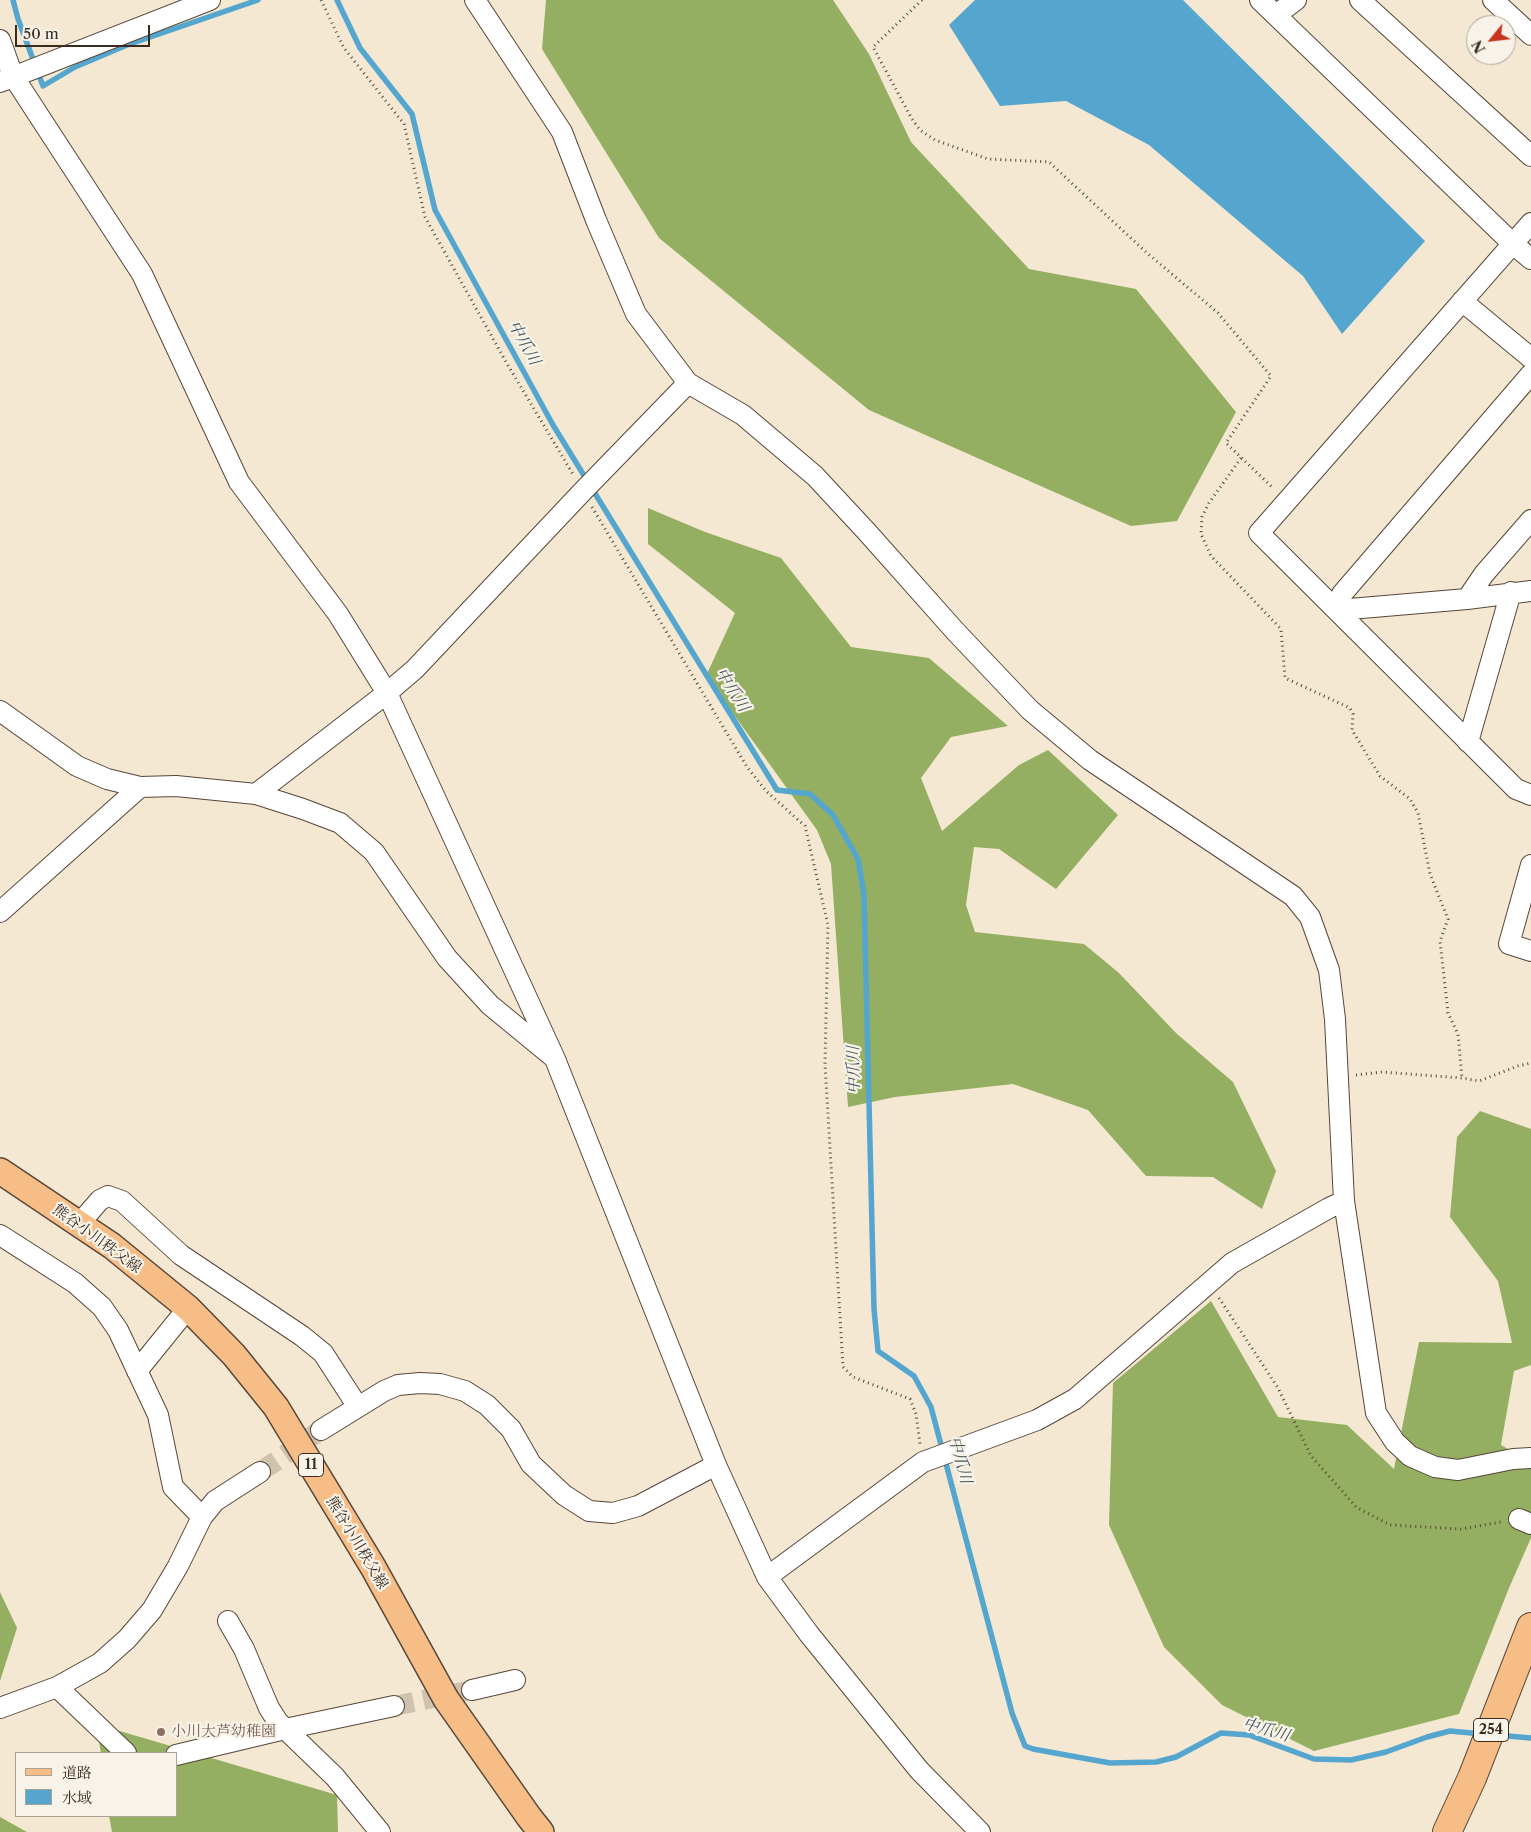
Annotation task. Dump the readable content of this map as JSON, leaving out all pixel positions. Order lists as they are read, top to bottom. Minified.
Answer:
{"streets":{"highway":["254"],"main road":["熊谷小川秩父線","11"]},"water":["中爪川"],"places":["小川大芦幼稚園"],"legend":["道路","水域"],"scale_bar":"50 m","north":"bottom left"}
